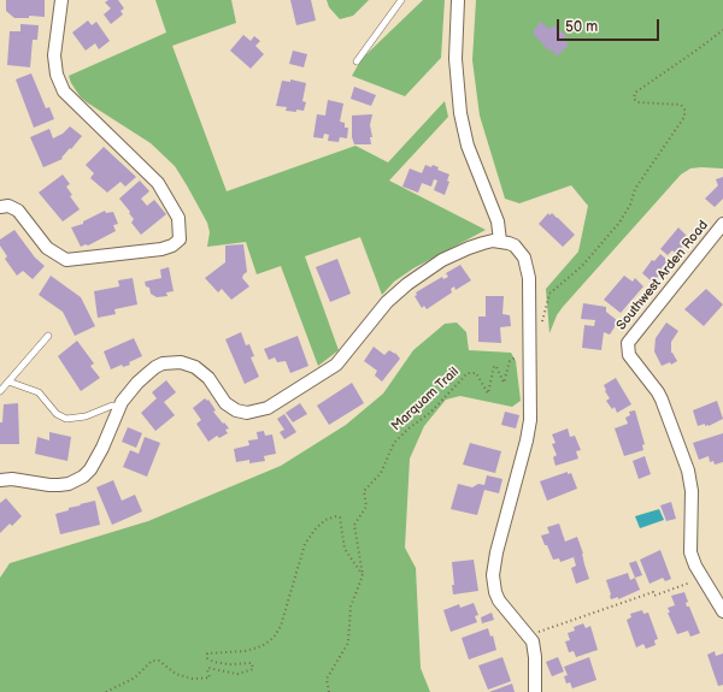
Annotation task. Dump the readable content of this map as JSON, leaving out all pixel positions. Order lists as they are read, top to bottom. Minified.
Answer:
{"streets":{"street":["Southwest Arden Road"],"path":["Marquam Trail"]},"scale_bar":"50 m"}
